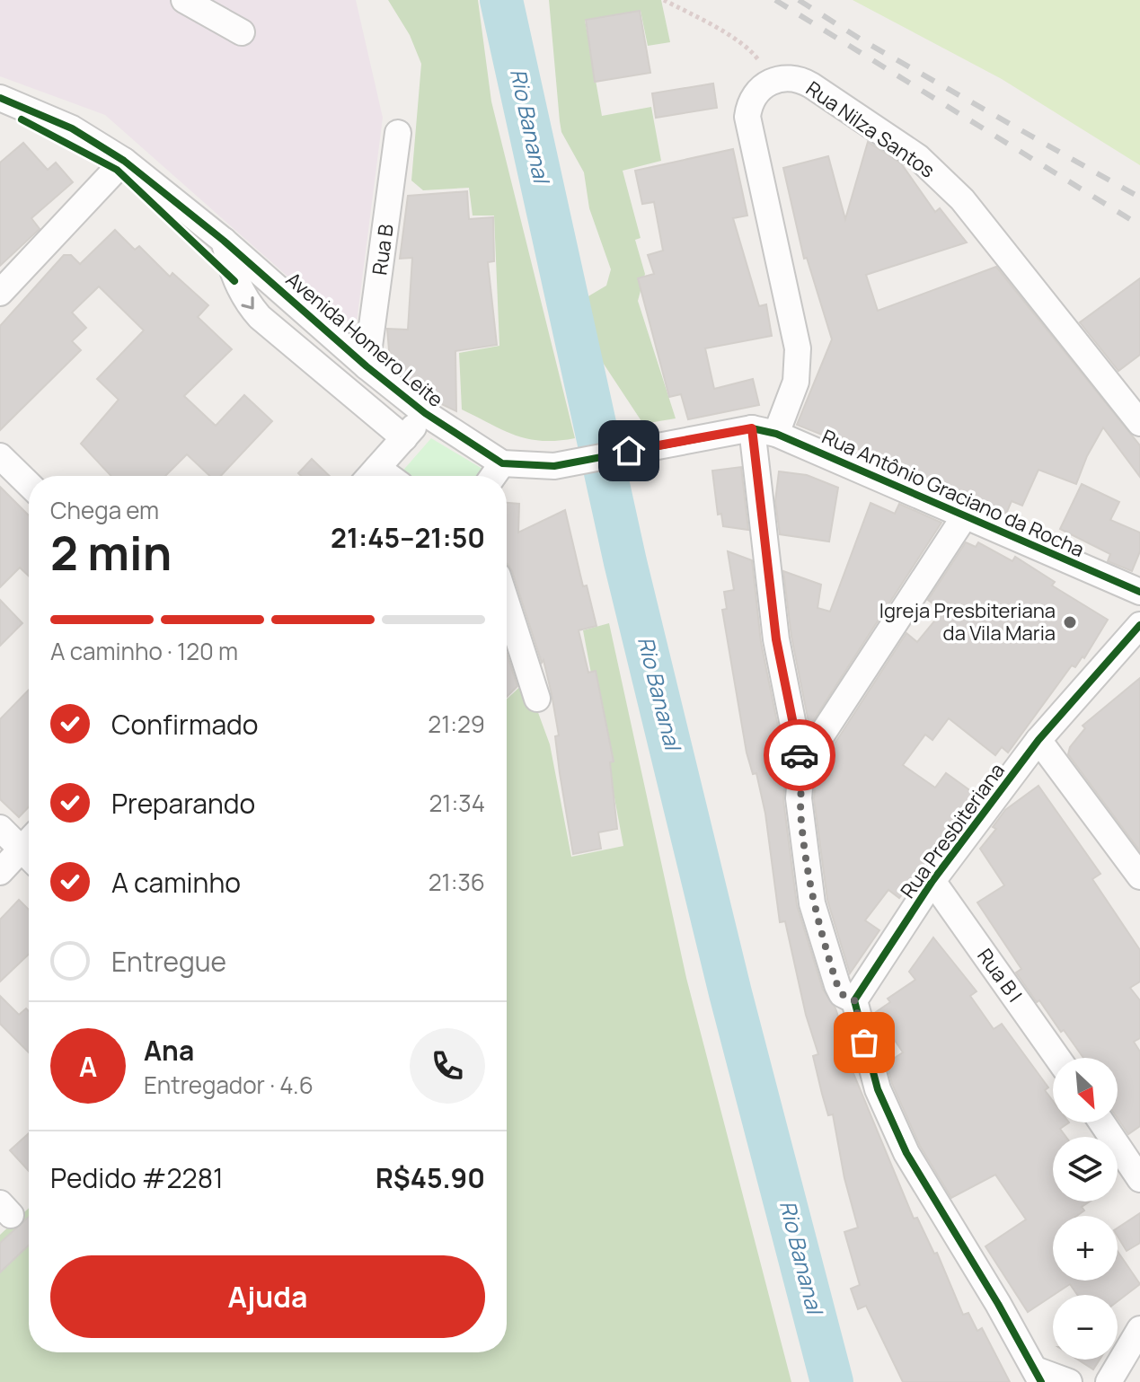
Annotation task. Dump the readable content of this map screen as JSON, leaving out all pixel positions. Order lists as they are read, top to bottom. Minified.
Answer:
{"streets":{"street":["Rua Nilza Santos","Rua B","Avenida Homero Leite","Rua Antônio Graciano da Rocha","Rua Presbiteriana","Rua B I"]},"crossings":[["Rua B","Avenida Homero Leite"],["Avenida Homero Leite","Rua Antônio Graciano da Rocha"],["Rua Presbiteriana","Rua B I"]],"water":["Rio Bananal"],"places":["Igreja Presbiteriana da Vila Maria"],"north":"bottom right","page":{"heading":["2 min","Chega em","21:45–21:50"],"panel":["Ana","Entregador · 4.6","Pedido #2281","R$45.90"],"bar":"A caminho · 120 m","list":[["Confirmado","21:29"],["Preparando","21:34"],["A caminho","21:36"],"Entregue"],"round":"A","map_buttons":["+","−"],"buttons":"Ajuda"}}
